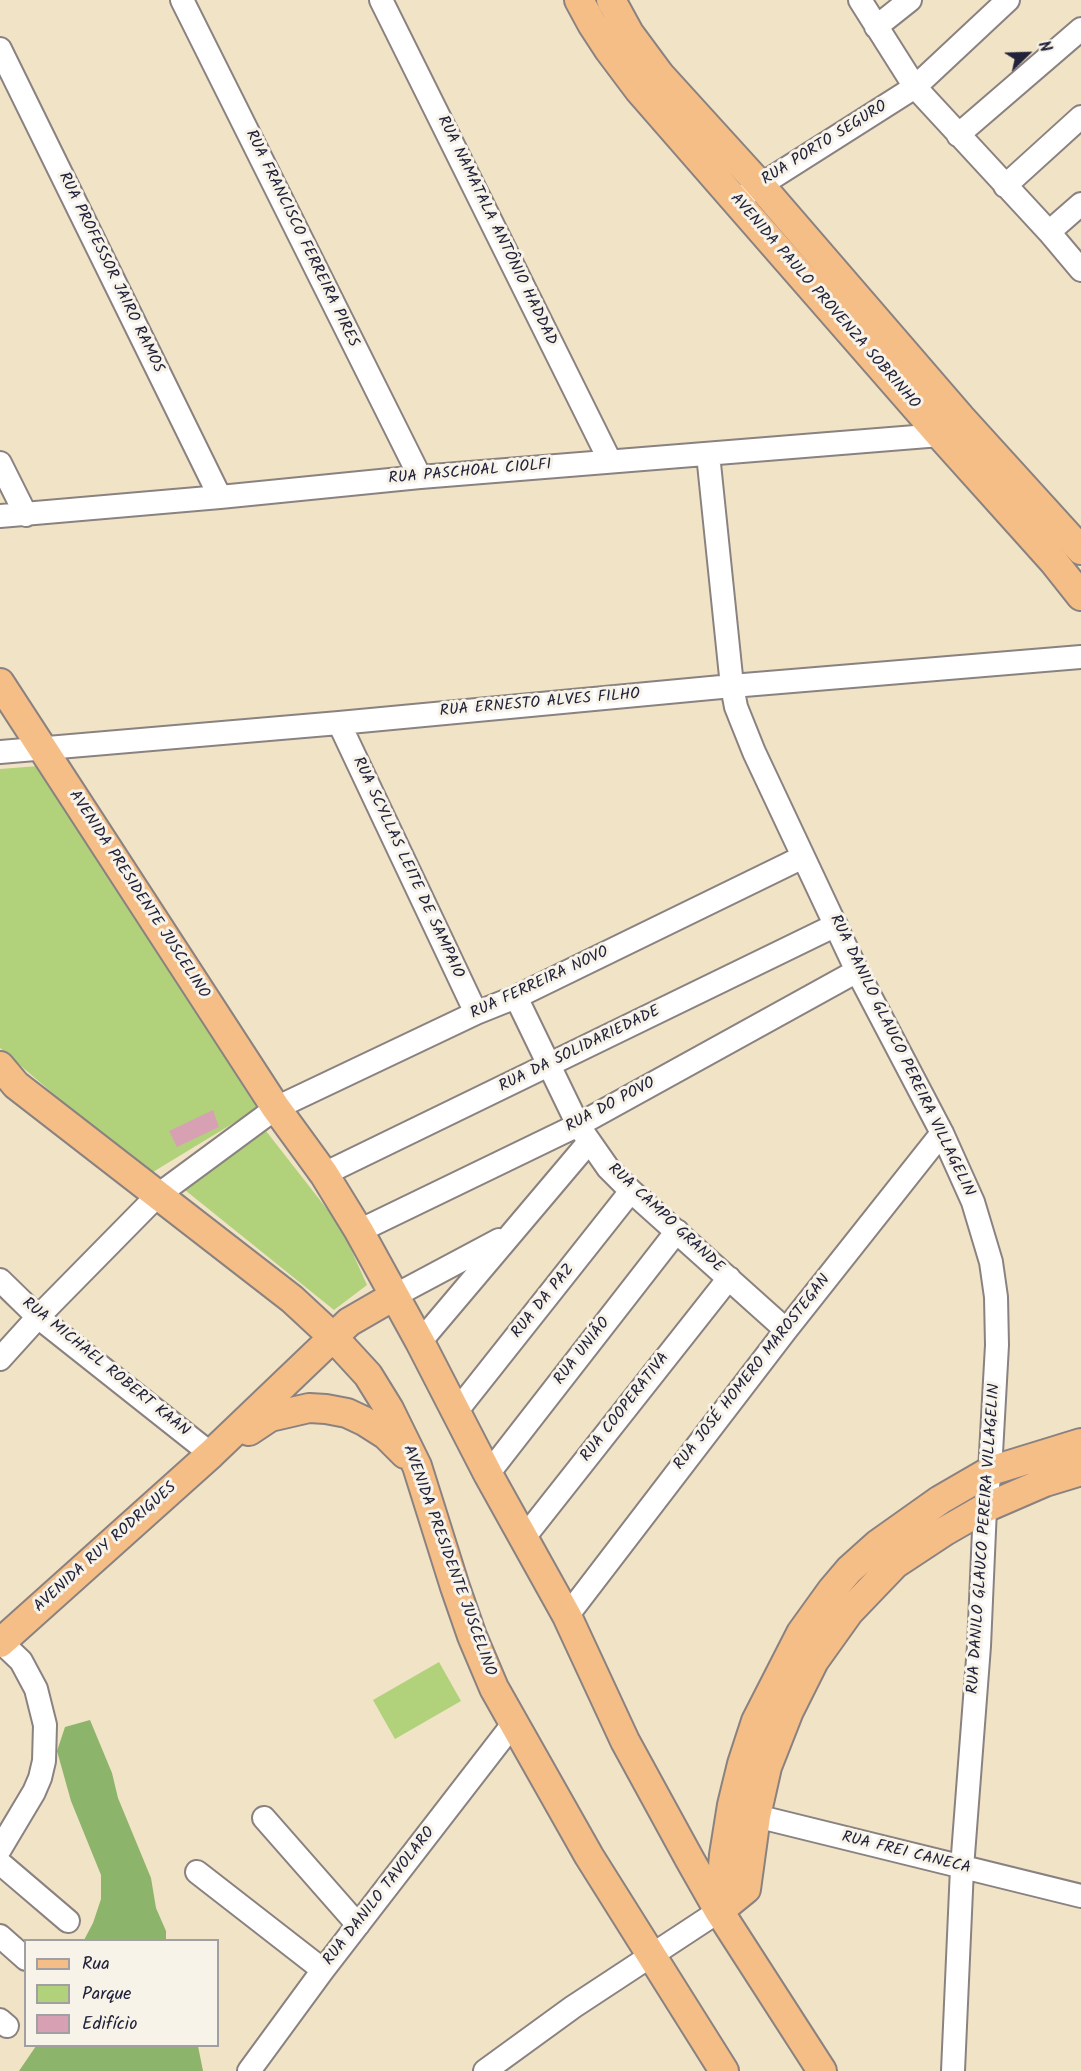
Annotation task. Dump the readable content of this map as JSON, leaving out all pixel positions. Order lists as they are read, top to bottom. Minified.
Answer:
{"streets":{"main road":["AVENIDA PAULO PROVENZA SOBRINHO","AVENIDA PRESIDENTE JUSCELINO","AVENIDA RUY RODRIGUES"],"street":["RUA PORTO SEGURO","RUA NAMATALA ANTÔNIO HADDAD","RUA FRANCISCO FERREIRA PIRES","RUA PROFESSOR JAIRO RAMOS","RUA PASCHOAL CIOLFI","RUA ERNESTO ALVES FILHO","RUA SCYLLAS LEITE DE SAMPAIO","RUA FERREIRA NOVO","RUA DA SOLIDARIEDADE","RUA DANILO GLAUCO PEREIRA VILLAGELIN","RUA DO POVO","RUA CAMPO GRANDE","RUA DA PAZ","RUA UNIÃO","RUA MICHAEL ROBERT KAAN","RUA JOSÉ HOMERO MAROSTEGAN","RUA COOPERATIVA","RUA FREI CANECA","RUA DANILO TAVOLARO"]},"crossings":[["RUA PORTO SEGURO","AVENIDA PAULO PROVENZA SOBRINHO"],["RUA NAMATALA ANTÔNIO HADDAD","RUA PASCHOAL CIOLFI"],["RUA FRANCISCO FERREIRA PIRES","RUA PASCHOAL CIOLFI"],["RUA PROFESSOR JAIRO RAMOS","RUA PASCHOAL CIOLFI"],["AVENIDA PAULO PROVENZA SOBRINHO","RUA PASCHOAL CIOLFI"],["RUA PASCHOAL CIOLFI","RUA DANILO GLAUCO PEREIRA VILLAGELIN"],["RUA ERNESTO ALVES FILHO","RUA SCYLLAS LEITE DE SAMPAIO"],["RUA ERNESTO ALVES FILHO","AVENIDA PRESIDENTE JUSCELINO"],["RUA ERNESTO ALVES FILHO","RUA DANILO GLAUCO PEREIRA VILLAGELIN"],["RUA SCYLLAS LEITE DE SAMPAIO","RUA FERREIRA NOVO"],["AVENIDA PRESIDENTE JUSCELINO","RUA FERREIRA NOVO"],["AVENIDA PRESIDENTE JUSCELINO","RUA DA SOLIDARIEDADE"],["AVENIDA PRESIDENTE JUSCELINO","RUA DO POVO"],["AVENIDA PRESIDENTE JUSCELINO","RUA DA PAZ"],["AVENIDA PRESIDENTE JUSCELINO","RUA UNIÃO"],["AVENIDA PRESIDENTE JUSCELINO","RUA JOSÉ HOMERO MAROSTEGAN"],["AVENIDA PRESIDENTE JUSCELINO","RUA COOPERATIVA"],["AVENIDA PRESIDENTE JUSCELINO","AVENIDA RUY RODRIGUES"],["AVENIDA PRESIDENTE JUSCELINO","RUA DANILO TAVOLARO"],["RUA FERREIRA NOVO","RUA DANILO GLAUCO PEREIRA VILLAGELIN"],["RUA FERREIRA NOVO","RUA CAMPO GRANDE"],["RUA DA SOLIDARIEDADE","RUA DANILO GLAUCO PEREIRA VILLAGELIN"],["RUA DA SOLIDARIEDADE","RUA CAMPO GRANDE"],["RUA DANILO GLAUCO PEREIRA VILLAGELIN","RUA DO POVO"],["RUA DANILO GLAUCO PEREIRA VILLAGELIN","RUA JOSÉ HOMERO MAROSTEGAN"],["RUA DANILO GLAUCO PEREIRA VILLAGELIN","RUA FREI CANECA"],["RUA DO POVO","RUA CAMPO GRANDE"],["RUA CAMPO GRANDE","RUA DA PAZ"],["RUA CAMPO GRANDE","RUA UNIÃO"],["RUA CAMPO GRANDE","RUA JOSÉ HOMERO MAROSTEGAN"],["RUA CAMPO GRANDE","RUA COOPERATIVA"],["RUA MICHAEL ROBERT KAAN","AVENIDA RUY RODRIGUES"]],"legend":["Rua","Parque","Edifício"],"north":"top right"}
